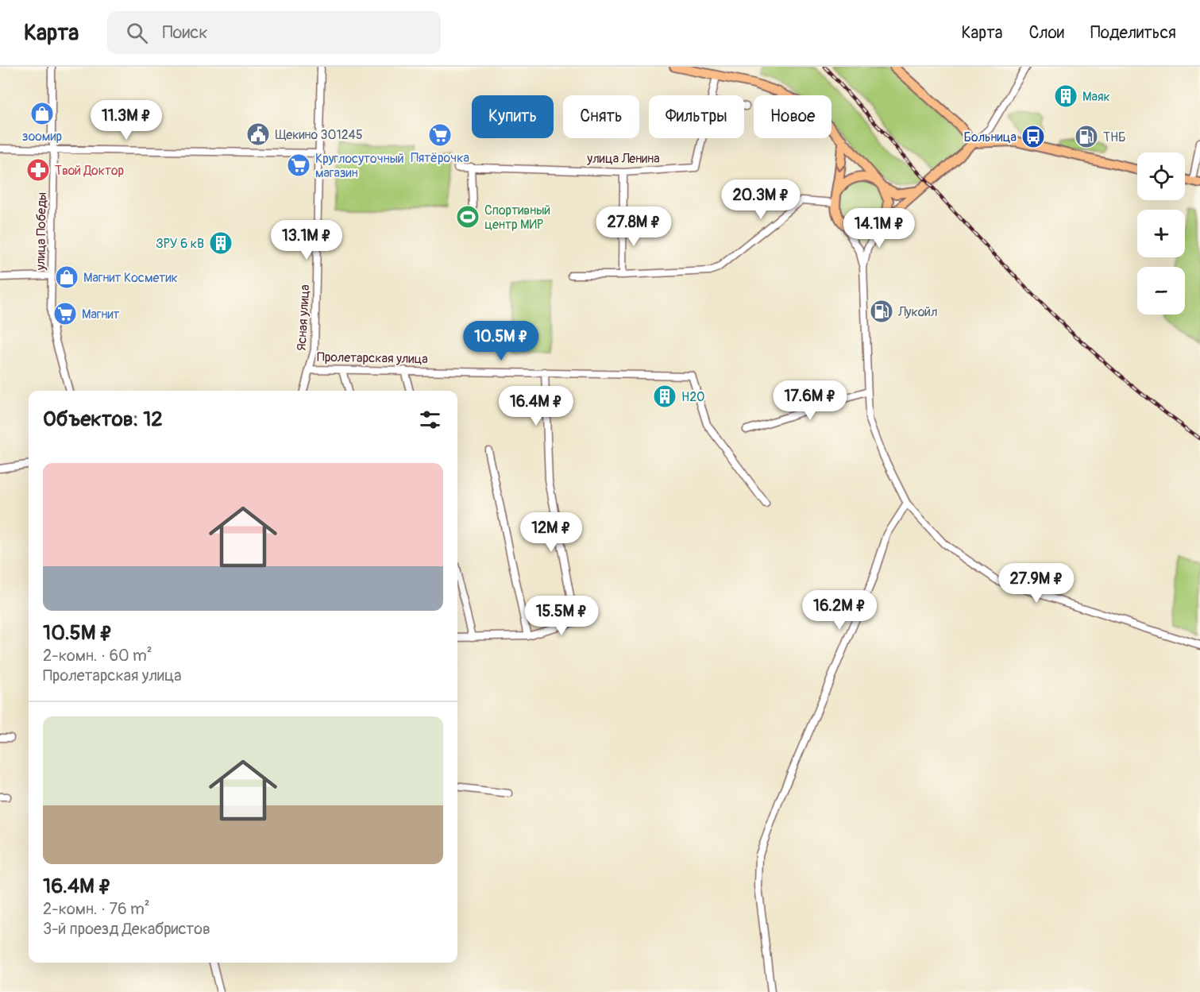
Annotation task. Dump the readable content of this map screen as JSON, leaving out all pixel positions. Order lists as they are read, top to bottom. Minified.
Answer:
{"streets":{"street":["улица Ленина","улица Победы","Ясная улица","Пролетарская улица"]},"crossings":[["Ясная улица","Пролетарская улица"]],"places":{"building":["Маяк","ЗРУ 6 кВ","Н2О"],"shop":["зоомир","Магнит Косметик"],"public building":["Щекино 301245"],"supermarket":["Пятёрочка","Круглосуточный магазин","Магнит"],"bus stop":["Больница"],"fuel station":["ТНБ","Лукойл"],"pharmacy":["Твой Доктор"],"sports":["Спортивный центр МИР"]},"page":{"header":"Карта","search":"Поиск","nav":["Карта","Слои","Поделиться"],"chip":["Купить","Снять","Фильтры","Новое"],"price":["11.3M ₽","20.3M ₽","27.8M ₽","14.1M ₽","13.1M ₽","10.5M ₽","17.6M ₽","16.4M ₽","12M ₽","27.9M ₽","16.2M ₽","15.5M ₽"],"map_buttons":["+","−"],"heading":"Объектов: 12","list":[{"name":"10.5M ₽","note":"2-комн. · 60 m² · Пролетарская улица"},{"name":"16.4M ₽","note":"2-комн. · 76 m² · 3-й проезд Декабристов"}]}}
